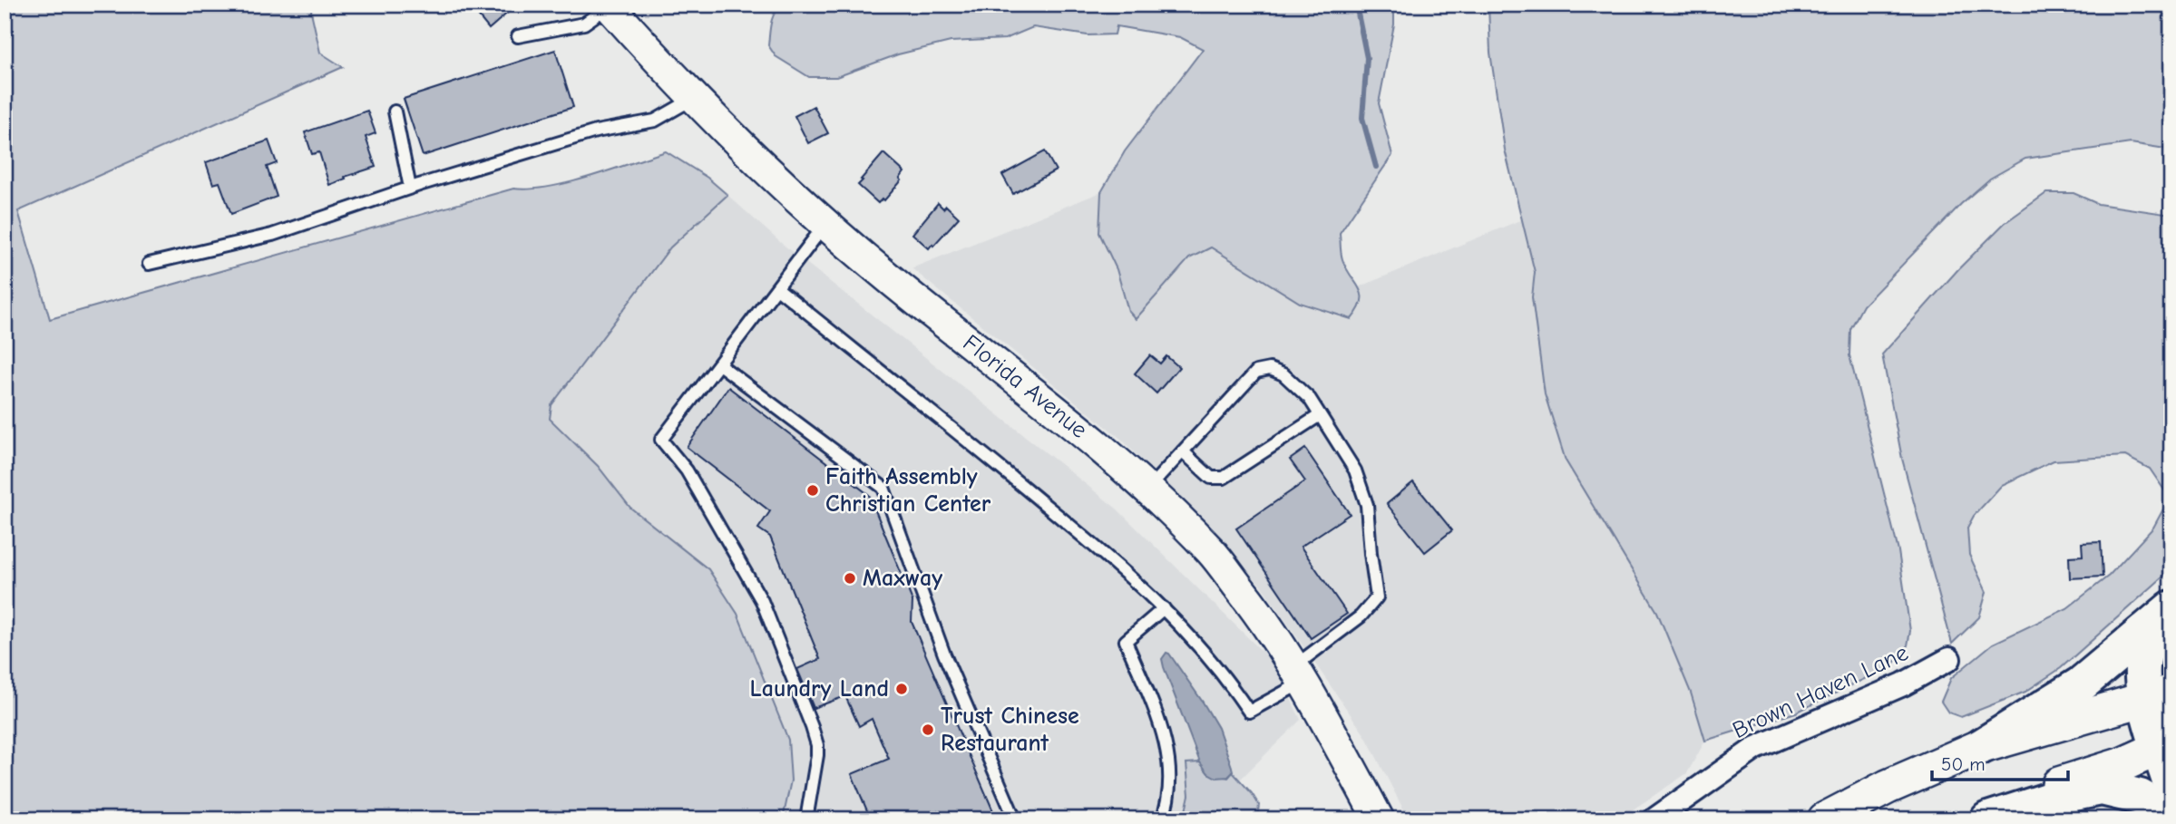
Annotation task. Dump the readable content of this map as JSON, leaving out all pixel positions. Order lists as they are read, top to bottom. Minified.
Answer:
{"streets":{"main road":["Florida Avenue"],"street":["Brown Haven Lane"]},"places":["Faith Assembly Christian Center","Maxway","Laundry Land","Trust Chinese Restaurant"],"scale_bar":"50 m"}
